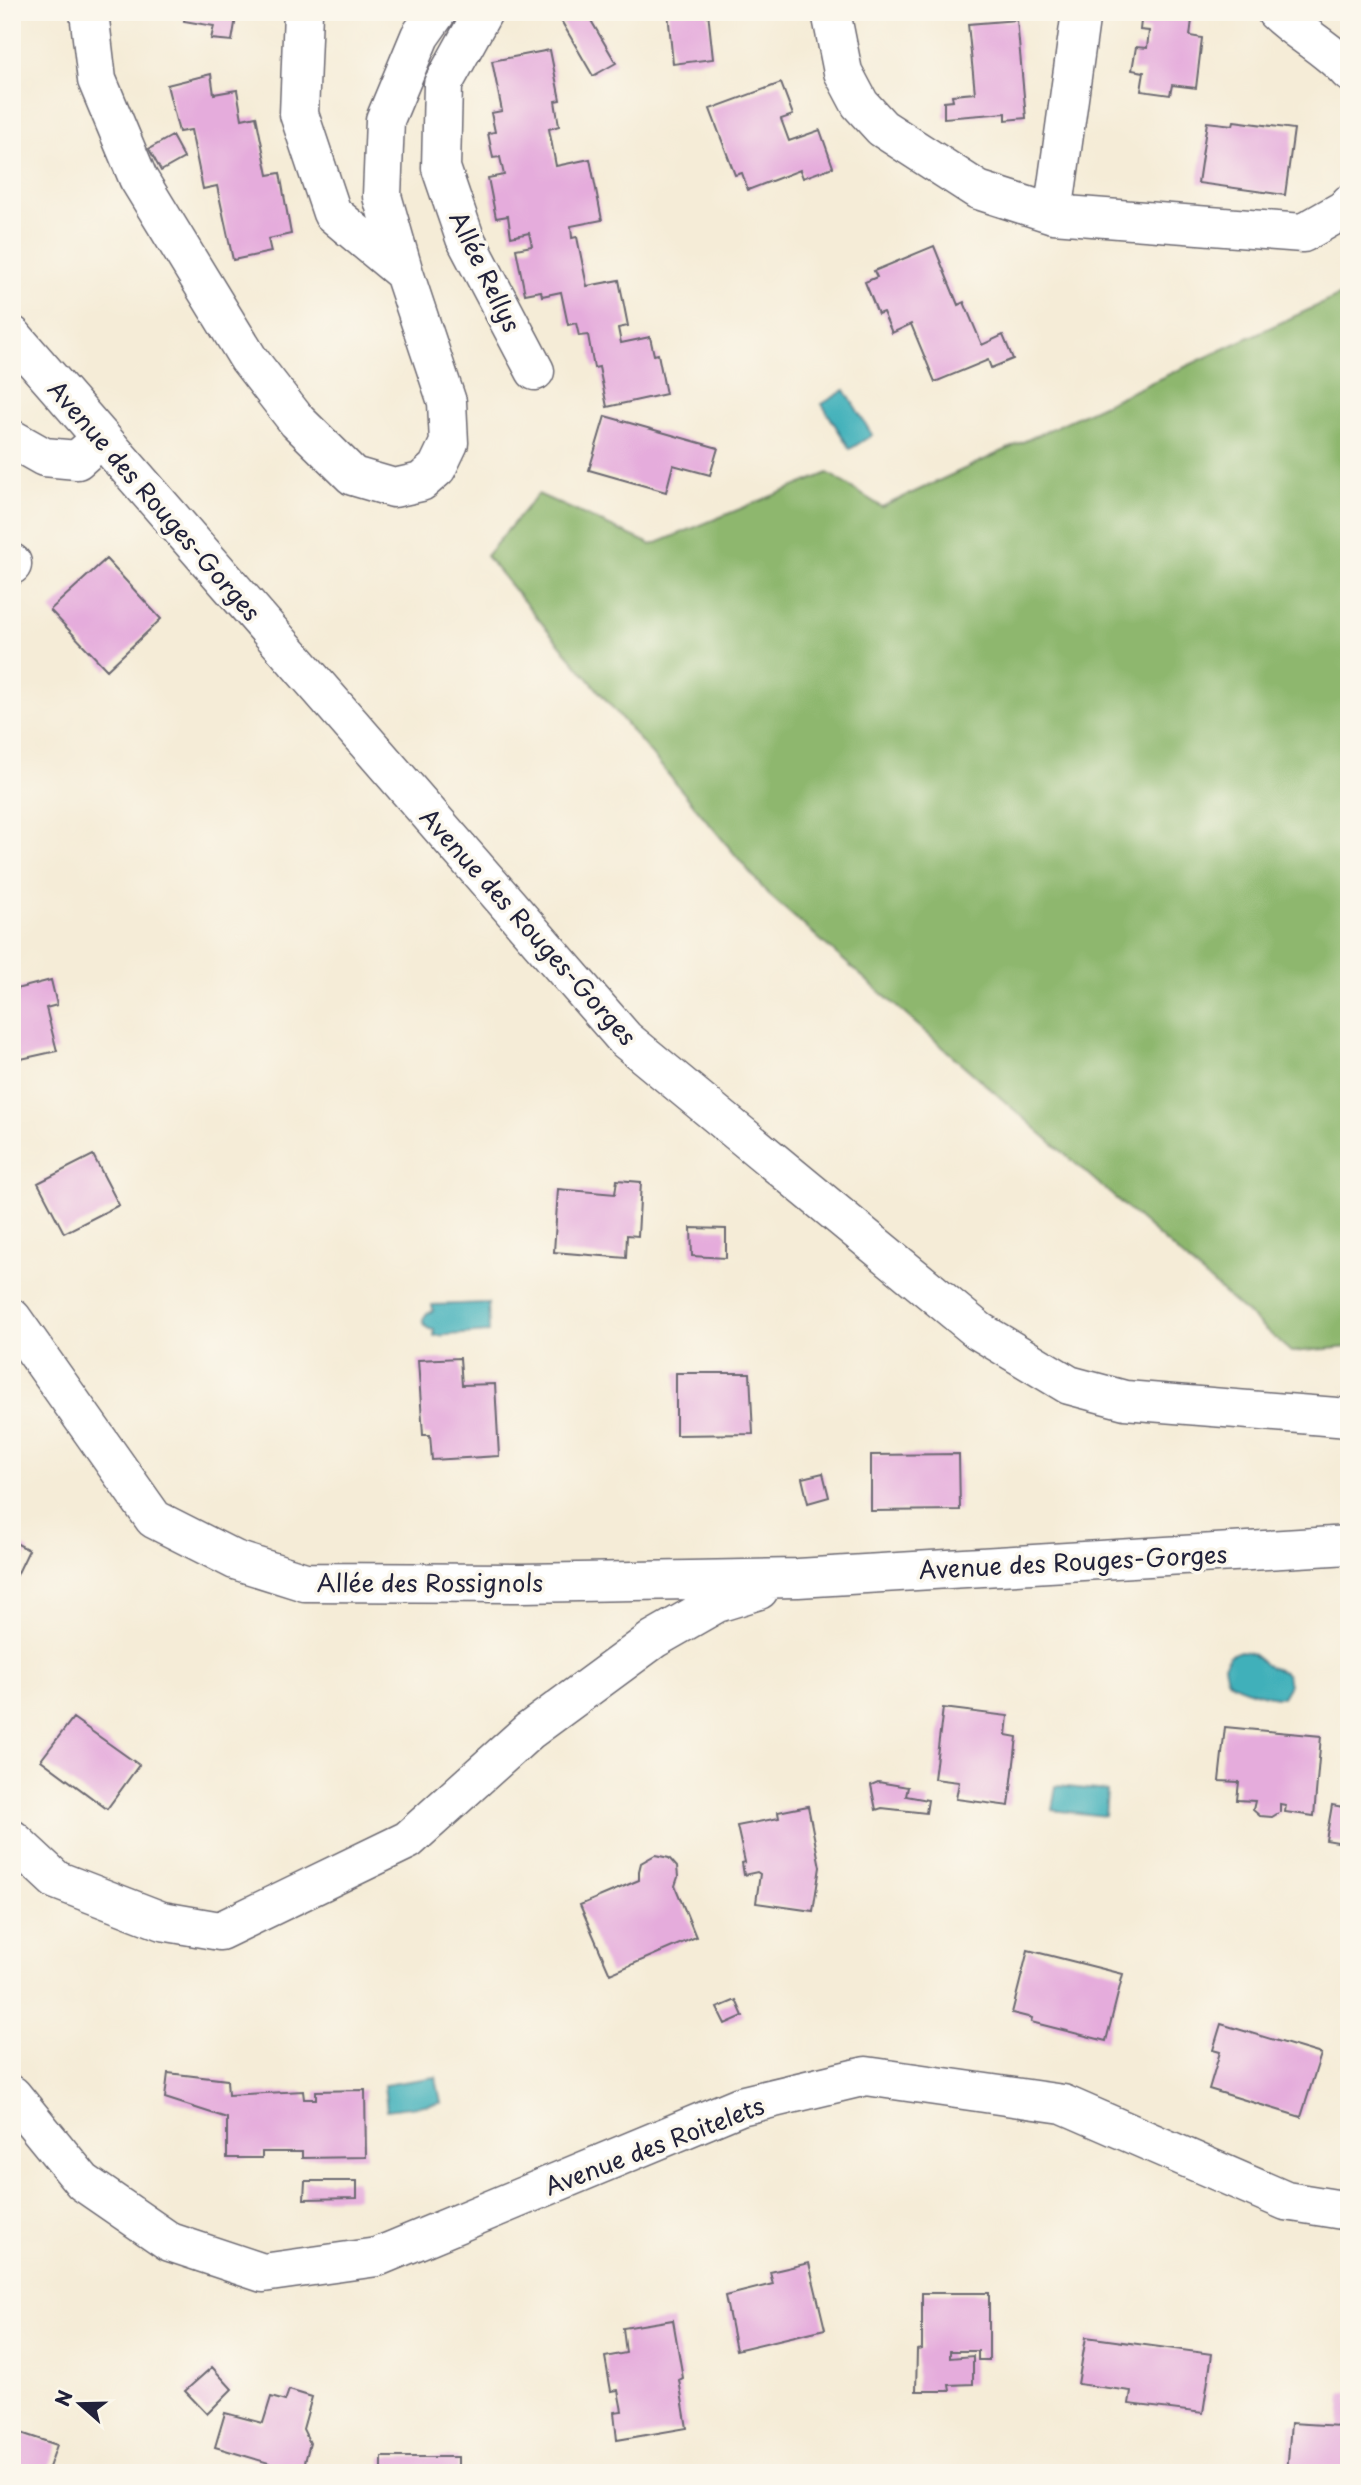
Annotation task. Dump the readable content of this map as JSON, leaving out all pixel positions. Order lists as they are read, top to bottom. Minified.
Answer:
{"streets":{"street":["Allée Rellys","Avenue des Rouges-Gorges","Allée des Rossignols","Avenue des Roitelets"]},"crossings":[["Avenue des Rouges-Gorges","Allée des Rossignols"]],"north":"left"}
